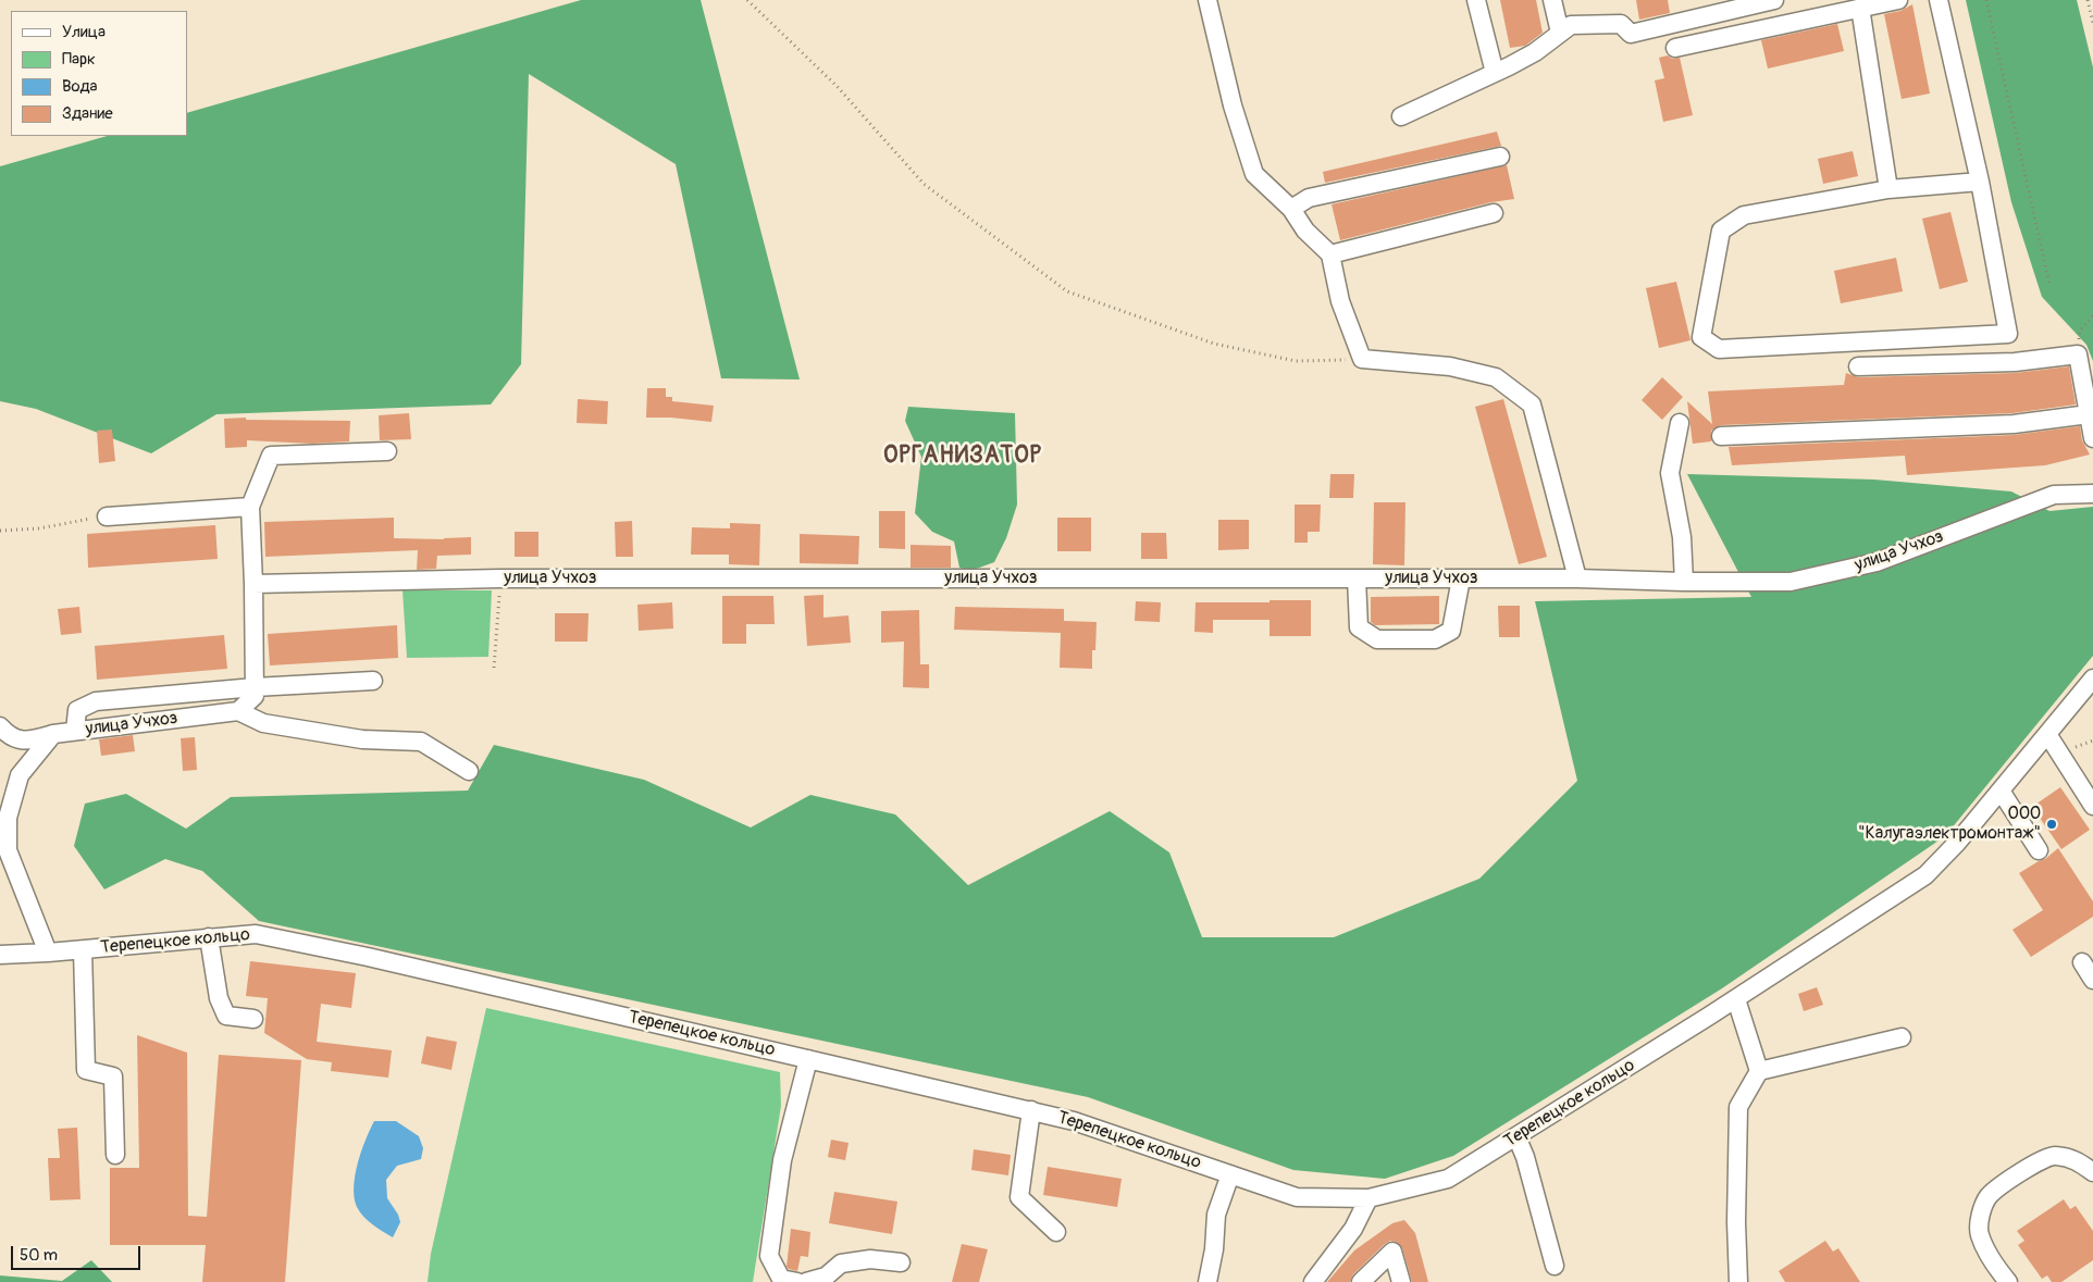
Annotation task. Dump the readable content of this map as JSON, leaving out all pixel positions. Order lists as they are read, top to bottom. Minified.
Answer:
{"streets":{"street":["улица Учхоз","Терепецкое кольцо"]},"districts":["ОРГАНИЗАТОР"],"places":["ООО \"Калугаэлектромонтаж\""],"legend":["Улица","Парк","Вода","Здание"],"scale_bar":"50 m"}
